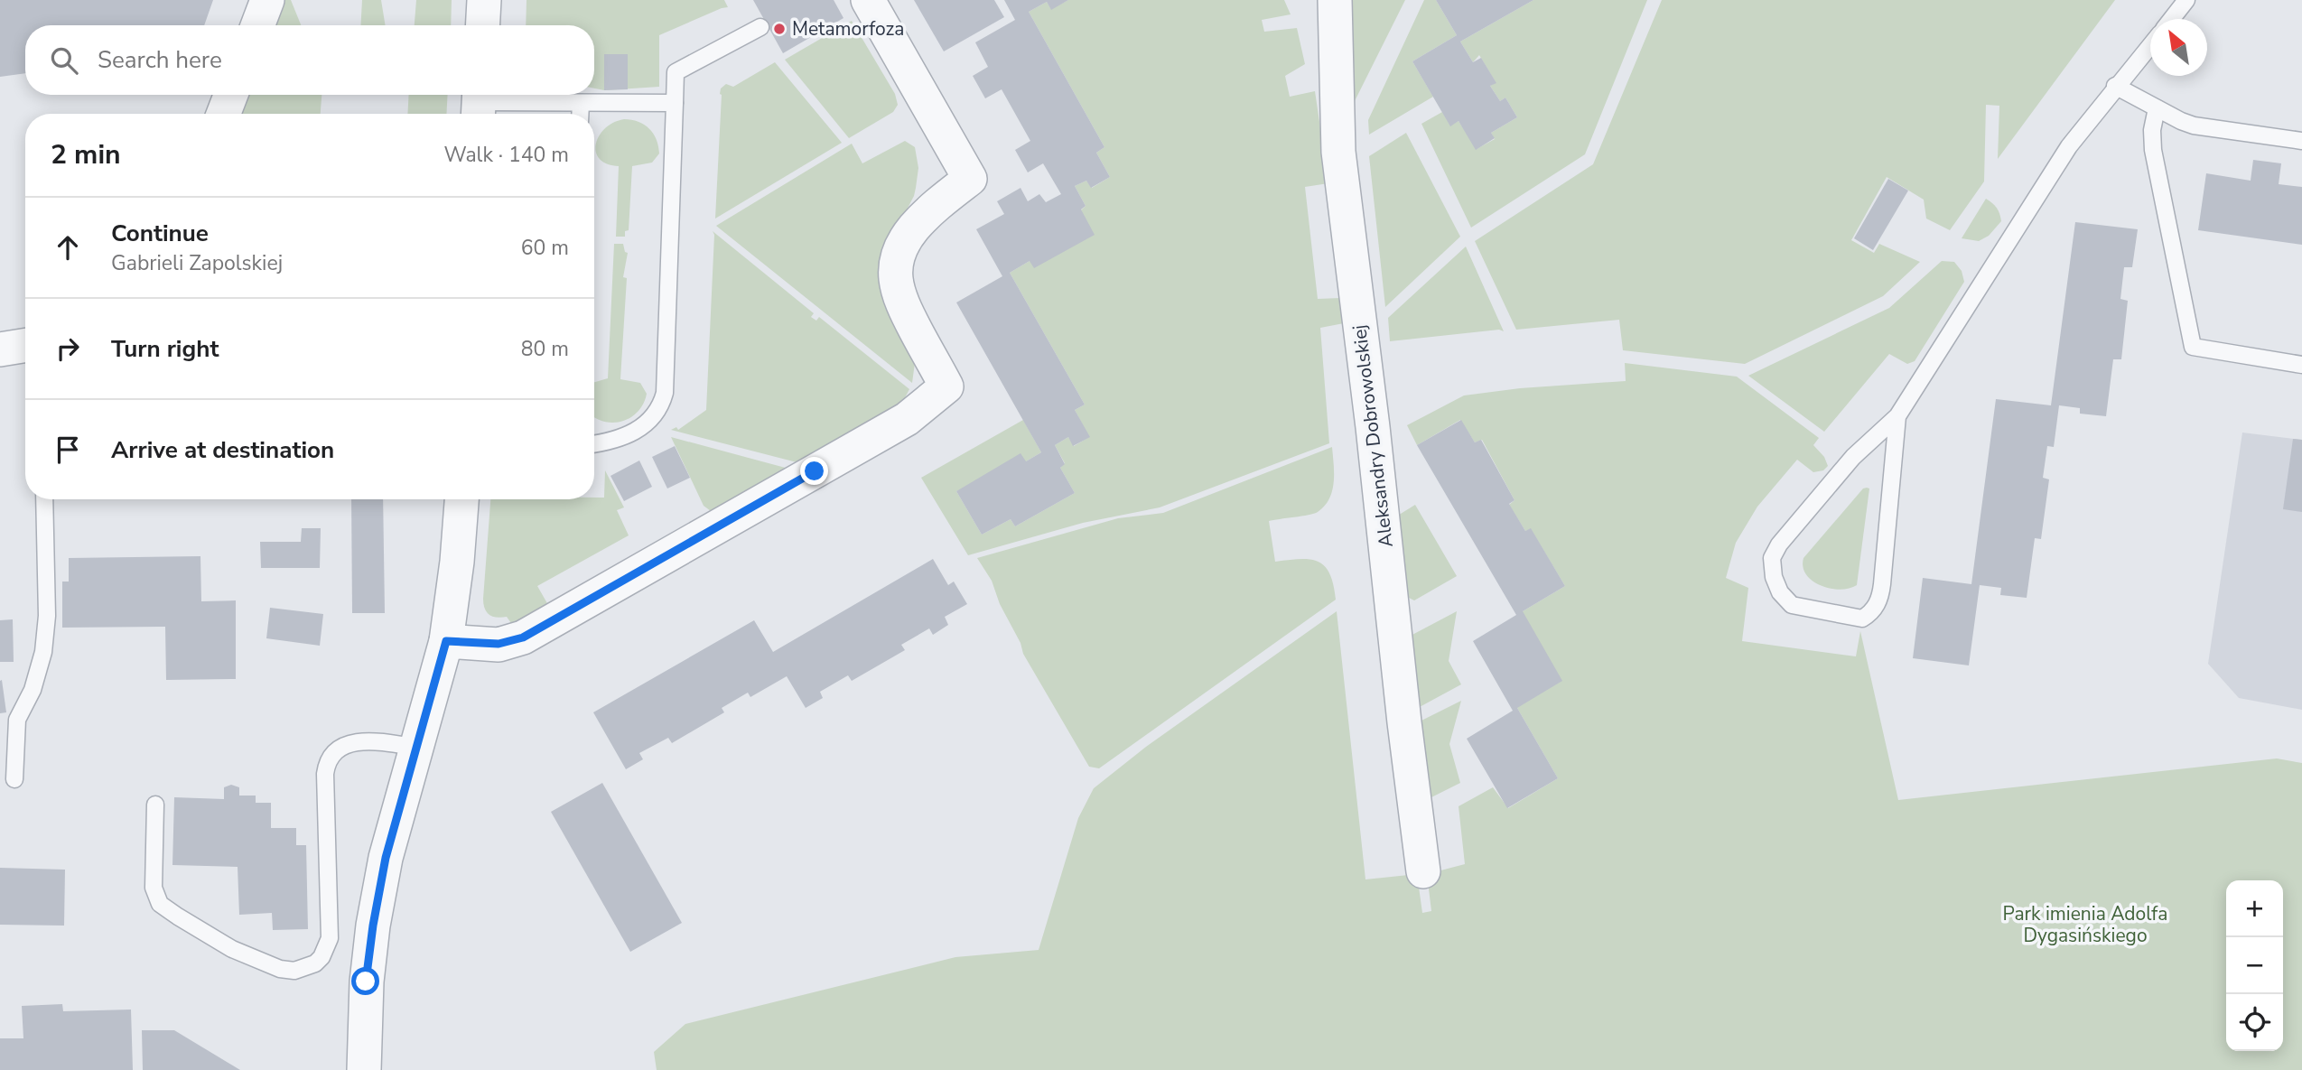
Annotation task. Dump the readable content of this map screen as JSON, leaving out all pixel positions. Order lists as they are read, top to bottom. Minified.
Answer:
{"streets":{"street":["Aleksandry Dobrowolskiej"]},"parks":["Park imienia Adolfa Dygasińskiego"],"places":["Metamorfoza"],"north":"top left","page":{"search":"Search here","heading":["2 min","Walk · 140 m"],"list":[["Continue","Gabrieli Zapolskiej","60 m"],["Turn right","80 m"],"Arrive at destination"],"map_buttons":["+","−"]}}
